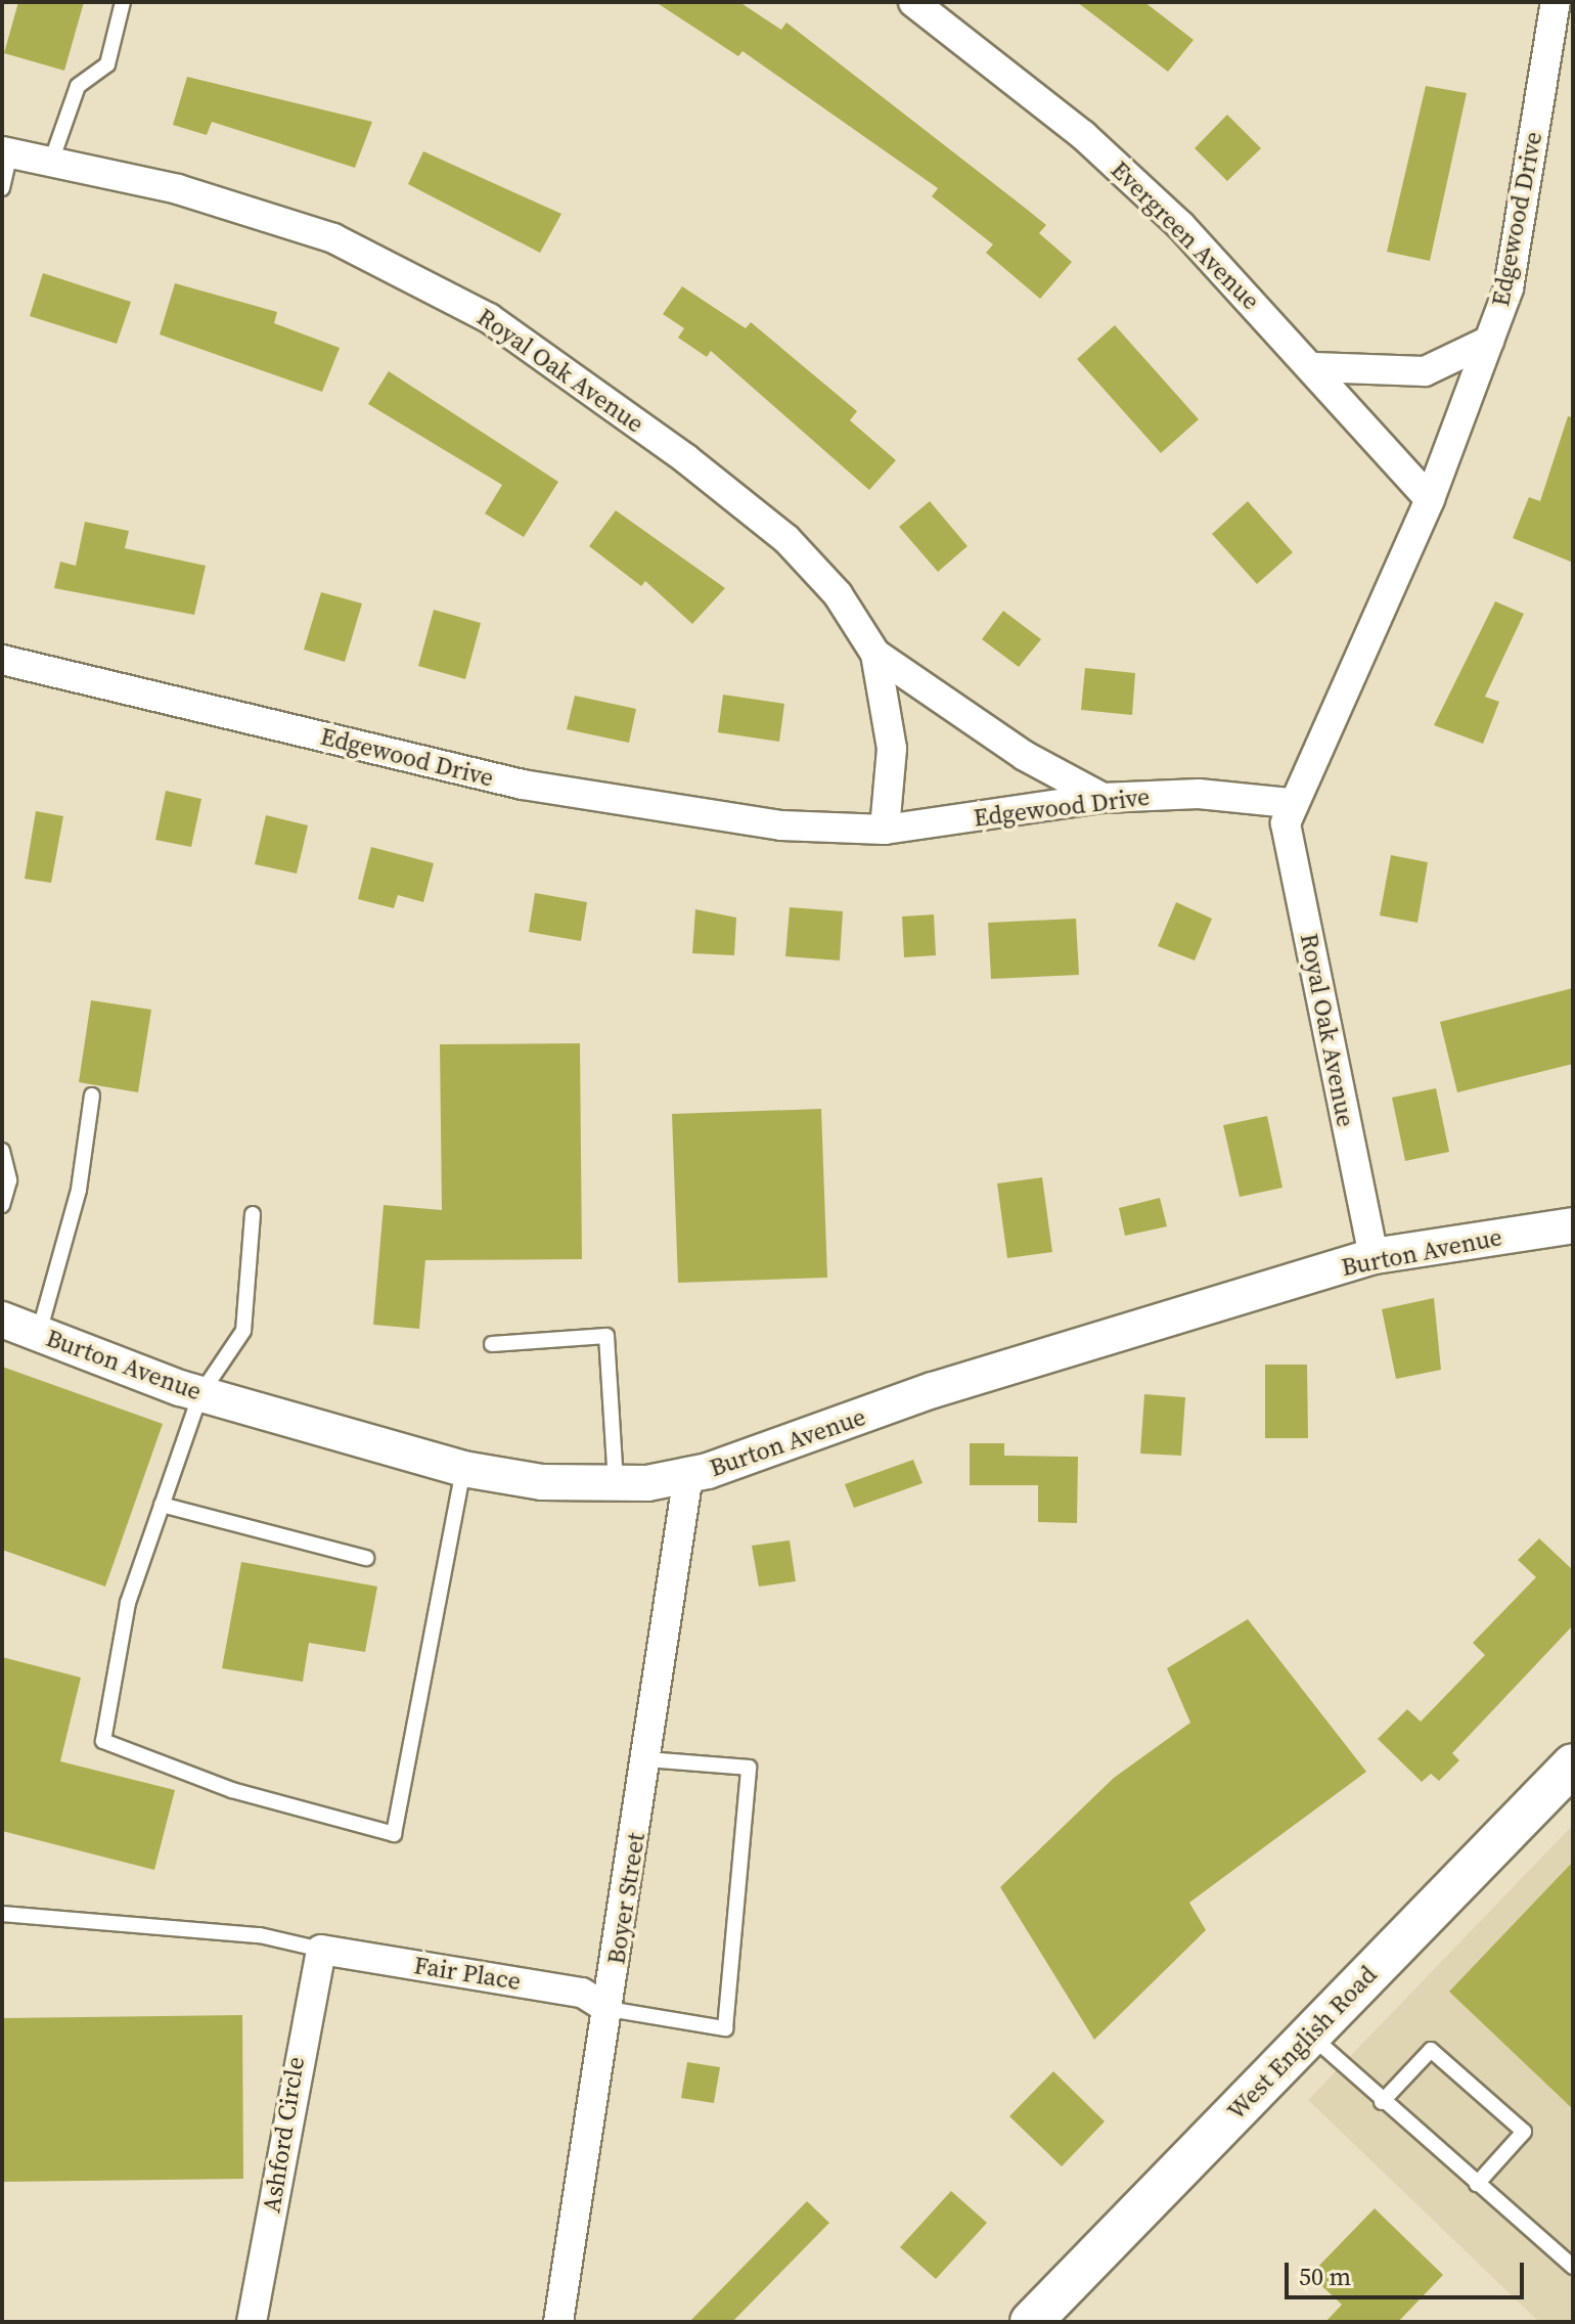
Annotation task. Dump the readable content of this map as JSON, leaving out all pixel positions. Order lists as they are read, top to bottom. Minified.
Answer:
{"streets":{"main road":["West English Road"],"street":["Edgewood Drive","Evergreen Avenue","Royal Oak Avenue","Burton Avenue","Boyer Street","Fair Place","Ashford Circle"]},"crossings":[["Edgewood Drive","Evergreen Avenue"],["Edgewood Drive","Royal Oak Avenue"],["Royal Oak Avenue","Burton Avenue"],["Burton Avenue","Boyer Street"],["Boyer Street","Fair Place"],["Fair Place","Ashford Circle"]],"scale_bar":"50 m"}
